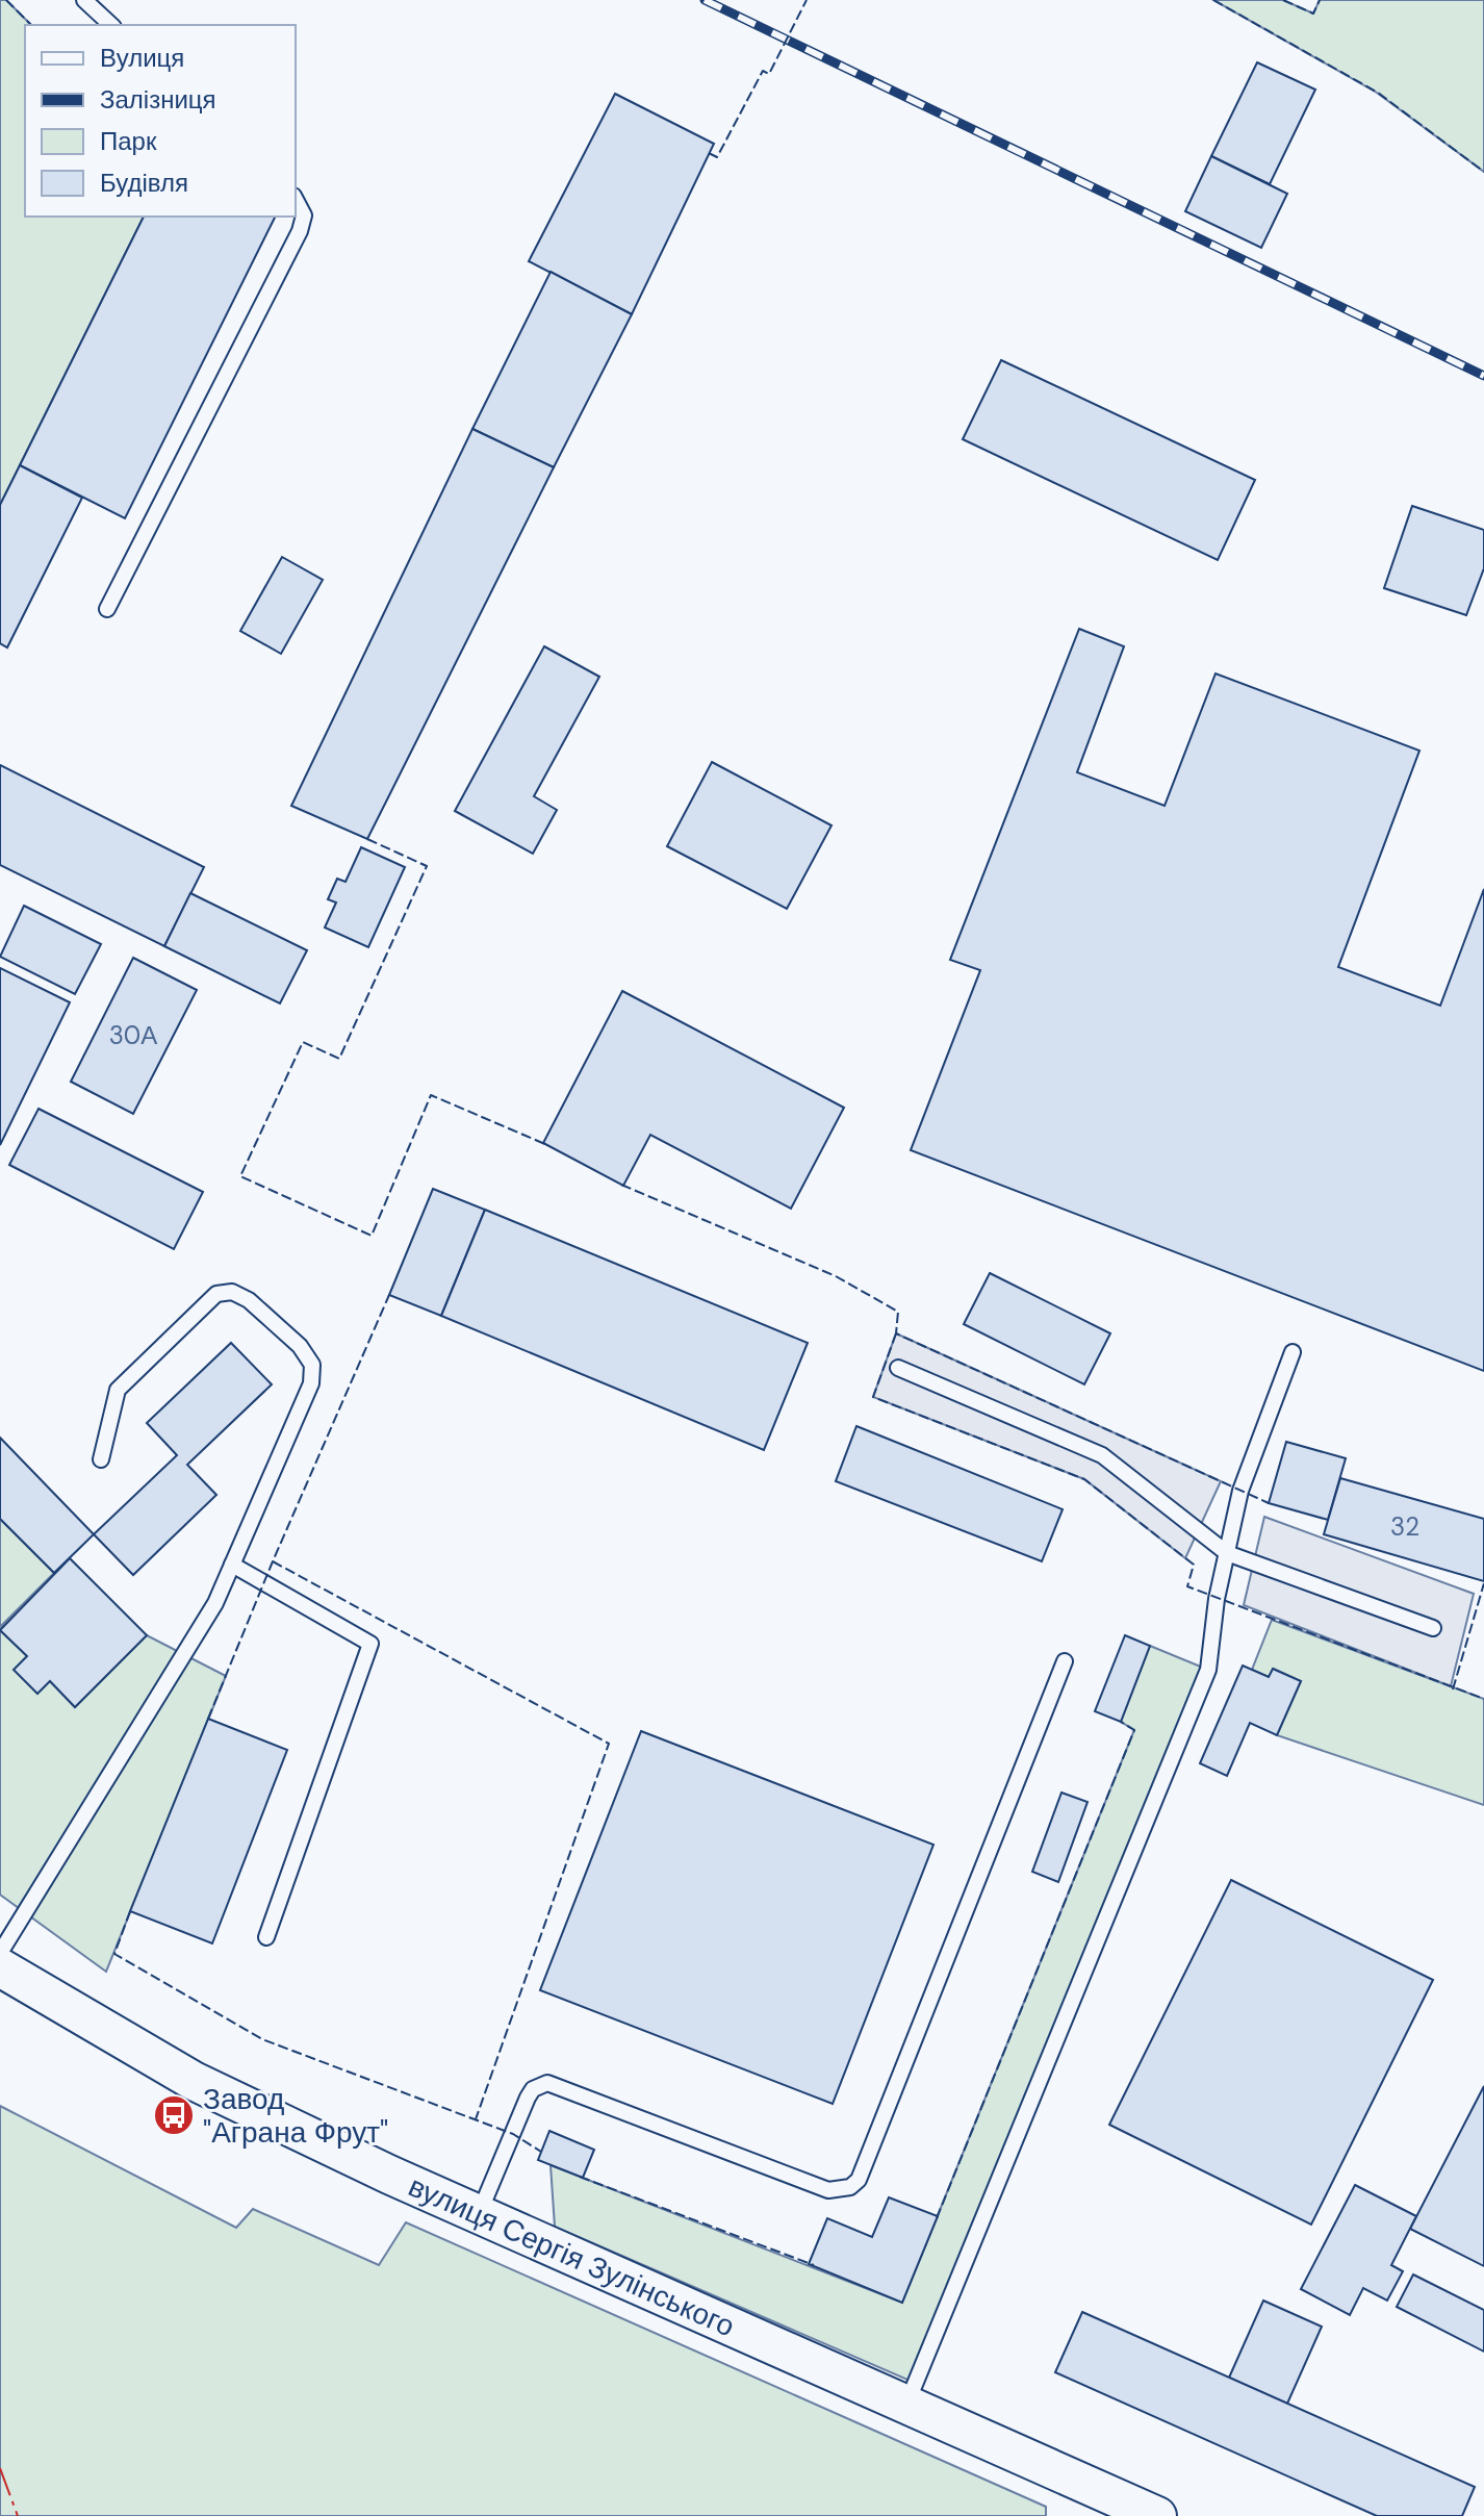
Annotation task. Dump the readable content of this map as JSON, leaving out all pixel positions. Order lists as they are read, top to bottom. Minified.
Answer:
{"streets":{"street":["вулиця Сергія Зулінського"]},"places":{"bus stop":["Завод \"Аграна Фрут\""]},"house_numbers":["30А","32"],"legend":["Вулиця","Залізниця","Парк","Будівля"]}
